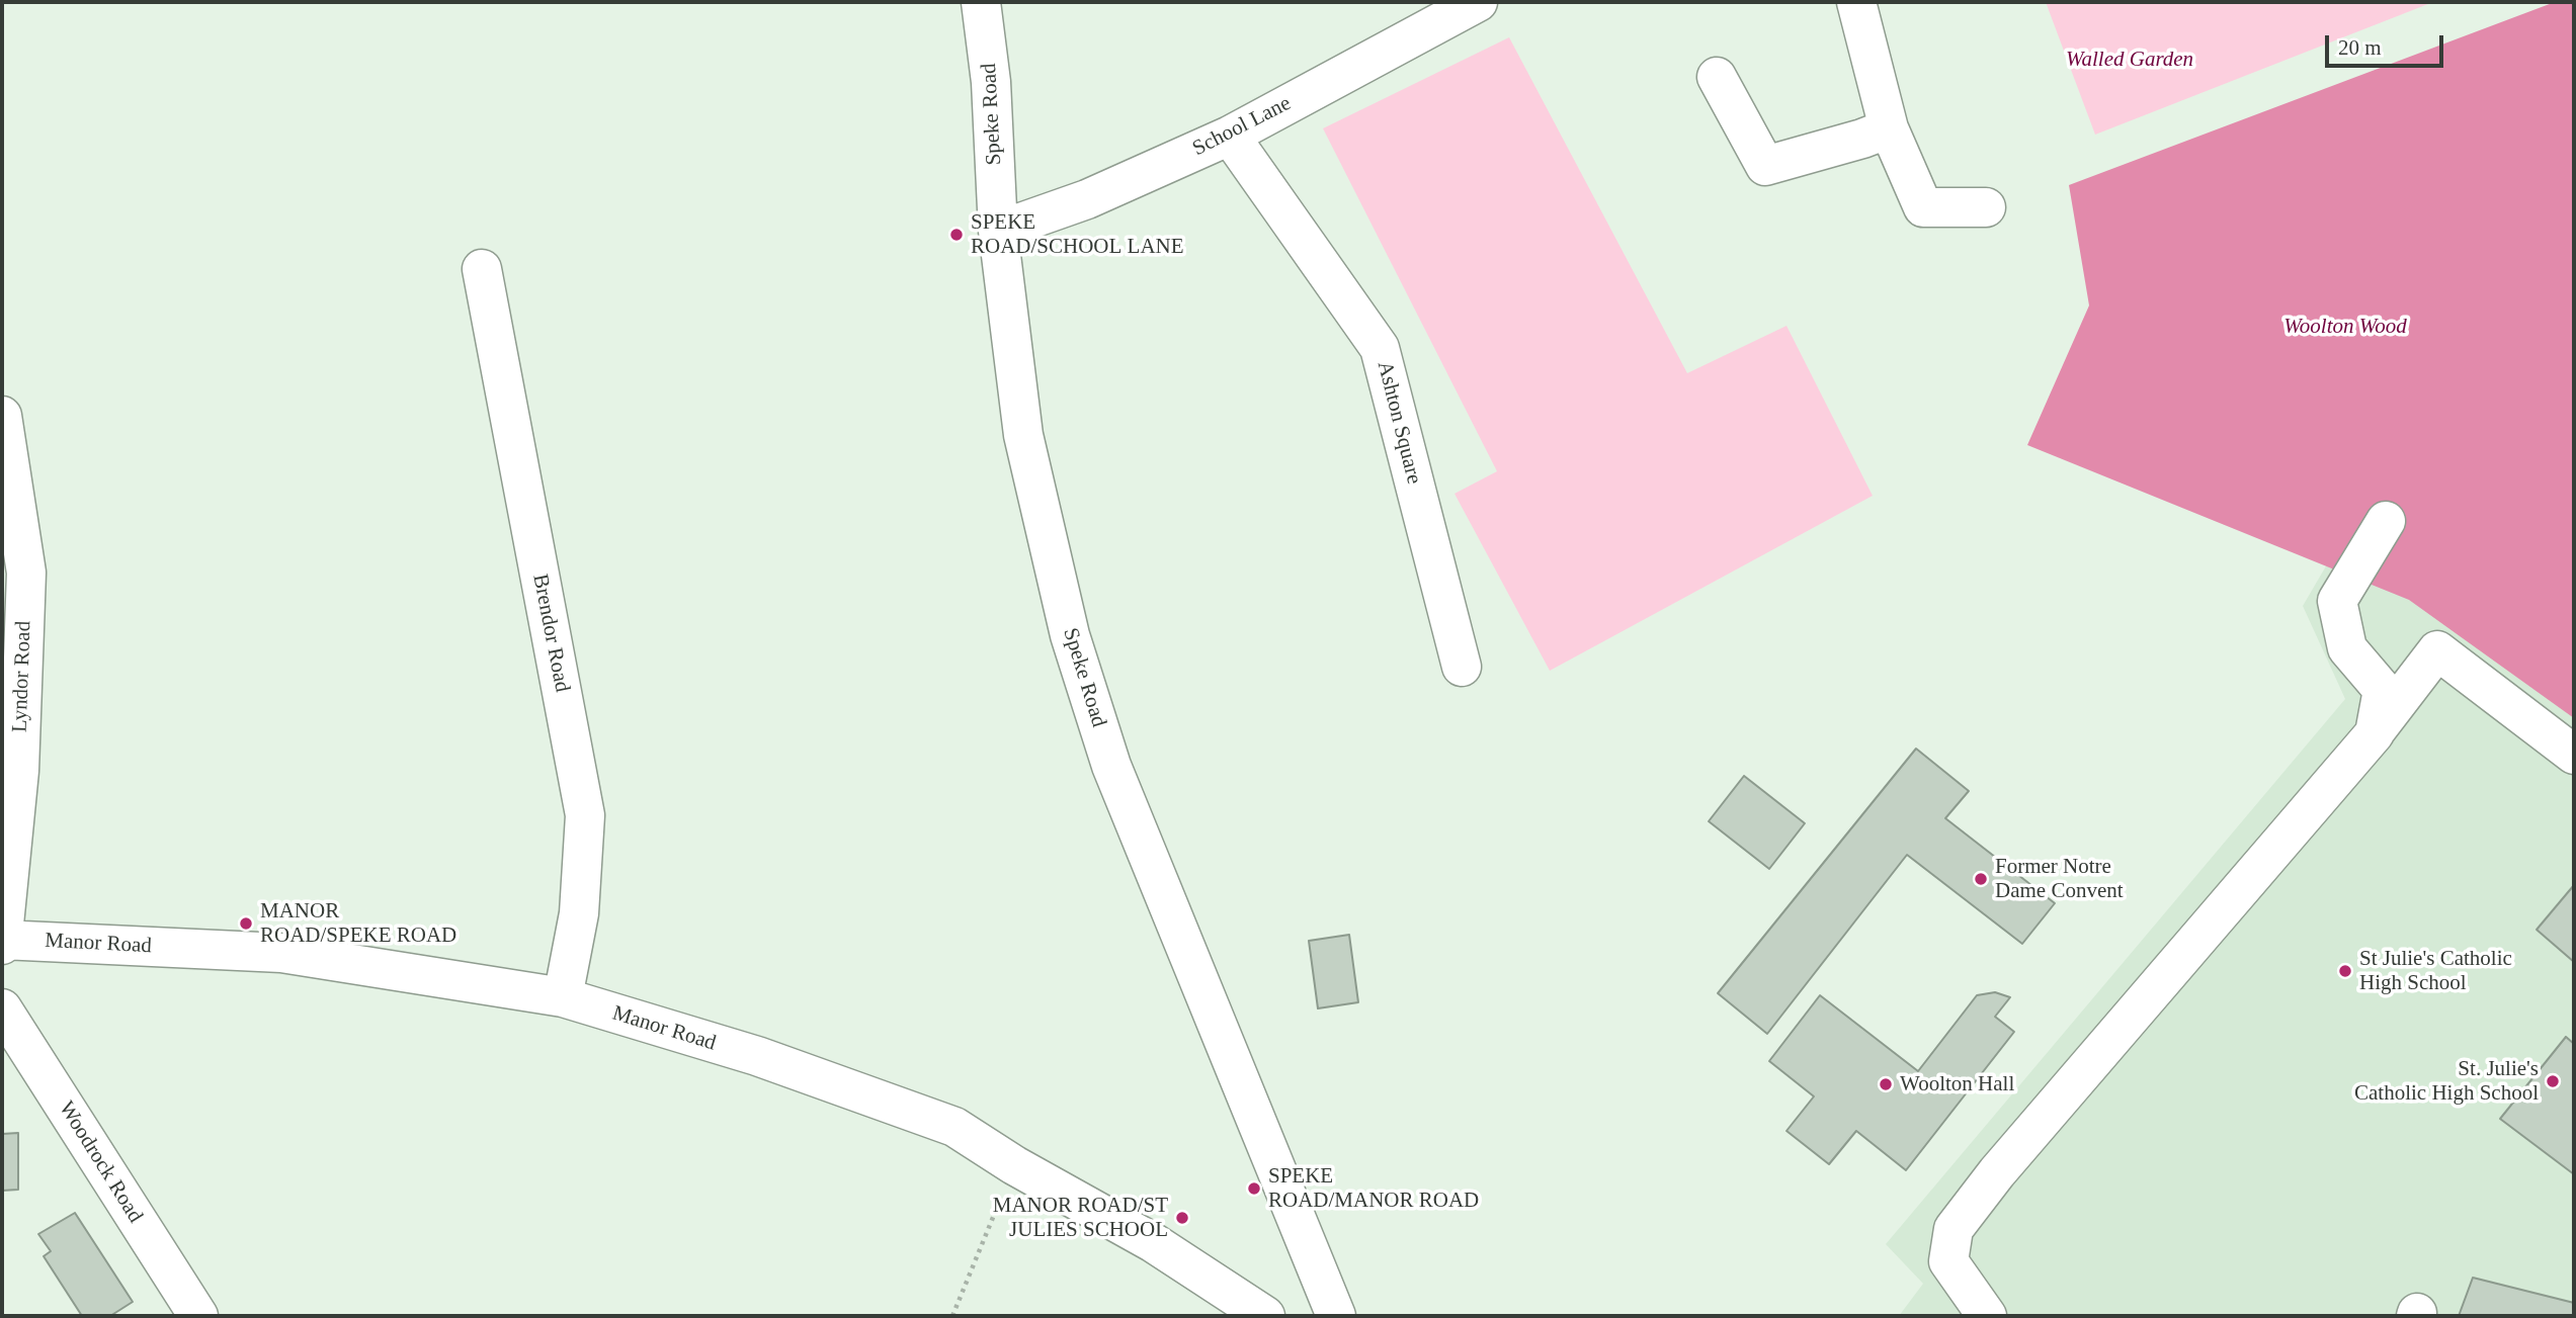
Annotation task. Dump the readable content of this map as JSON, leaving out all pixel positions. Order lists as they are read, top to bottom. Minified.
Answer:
{"streets":{"street":["Speke Road","School Lane","Ashton Square","Brendor Road","Lyndor Road","Manor Road","Woodrock Road"]},"crossings":[["Speke Road","School Lane"],["School Lane","Ashton Square"],["Brendor Road","Manor Road"],["Lyndor Road","Manor Road"]],"parks":["Walled Garden","Woolton Wood"],"places":["SPEKE ROAD/SCHOOL LANE","Former Notre Dame Convent","MANOR ROAD/SPEKE ROAD","St Julie's Catholic High School","St. Julie's Catholic High School","Woolton Hall","SPEKE ROAD/MANOR ROAD","MANOR ROAD/ST JULIES SCHOOL"],"scale_bar":"20 m"}
